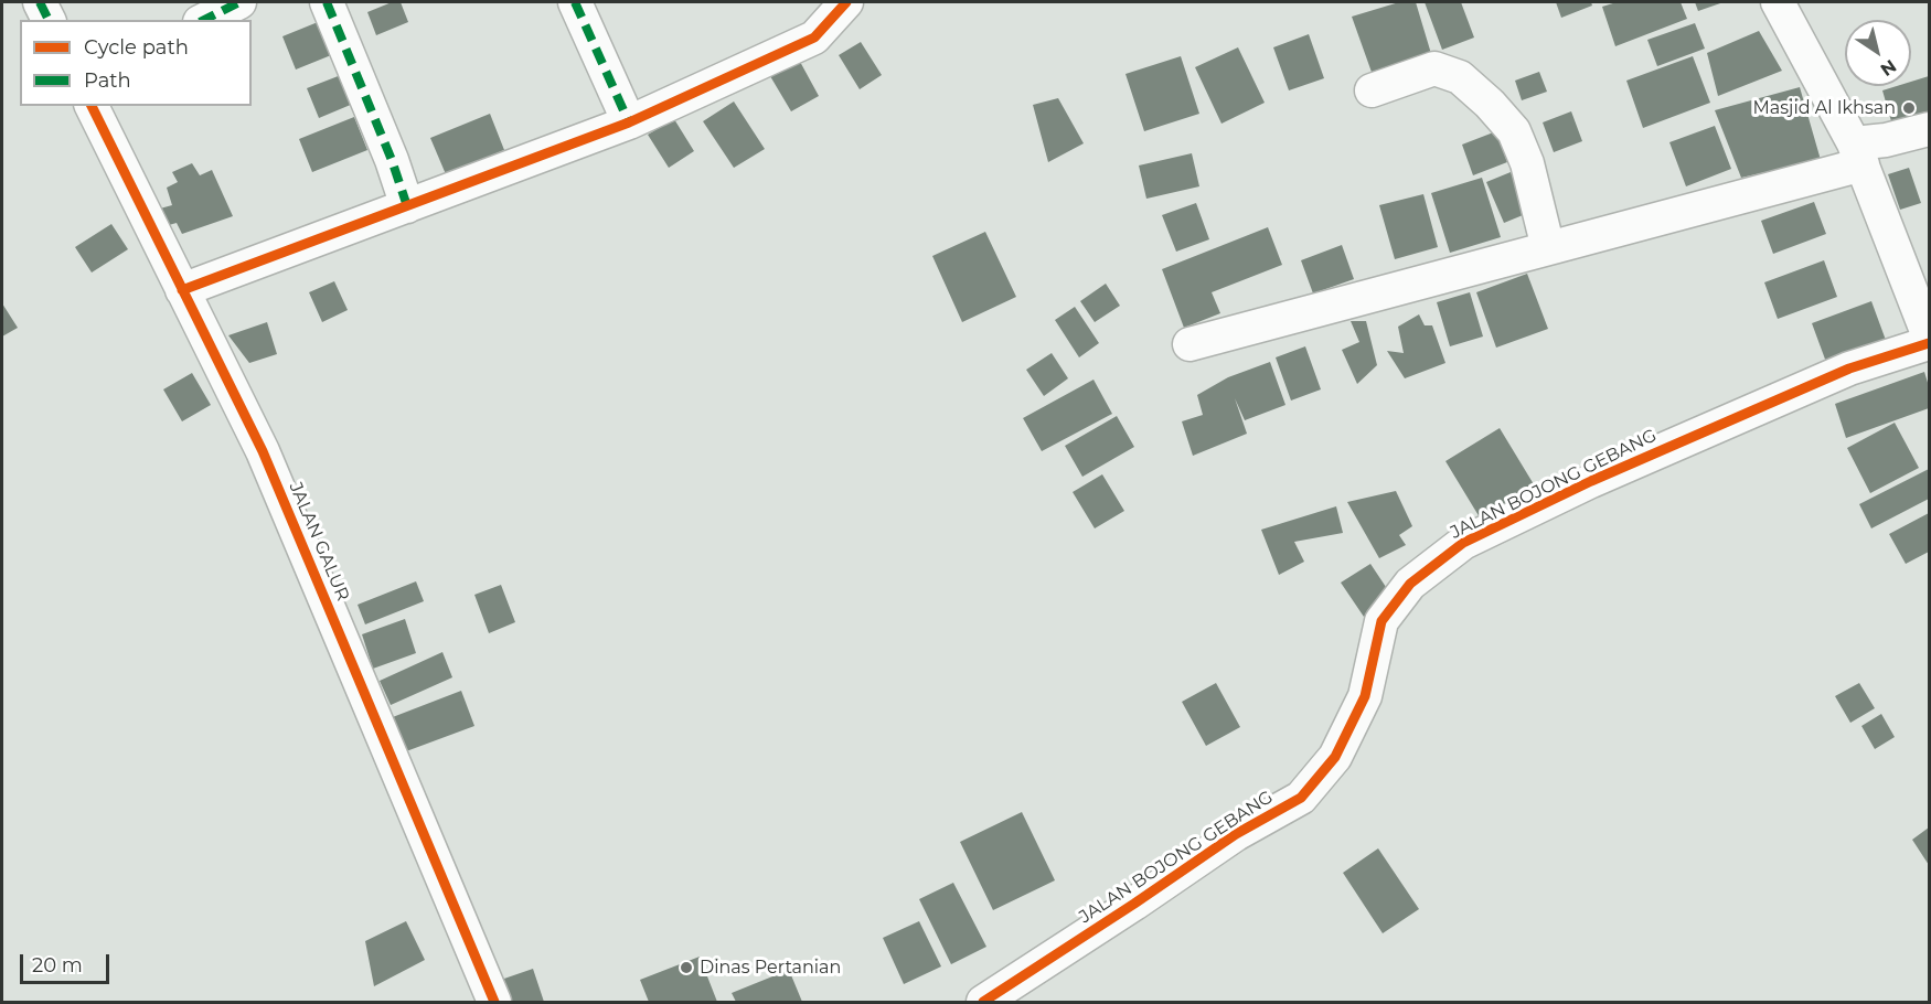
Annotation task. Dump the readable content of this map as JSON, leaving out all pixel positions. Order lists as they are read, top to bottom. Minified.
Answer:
{"streets":{"street":["JALAN BOJONG GEBANG","JALAN GALUR"]},"places":["Masjid Al Ikhsan","Dinas Pertanian"],"legend":["Cycle path","Path"],"scale_bar":"20 m","north":"bottom right"}
